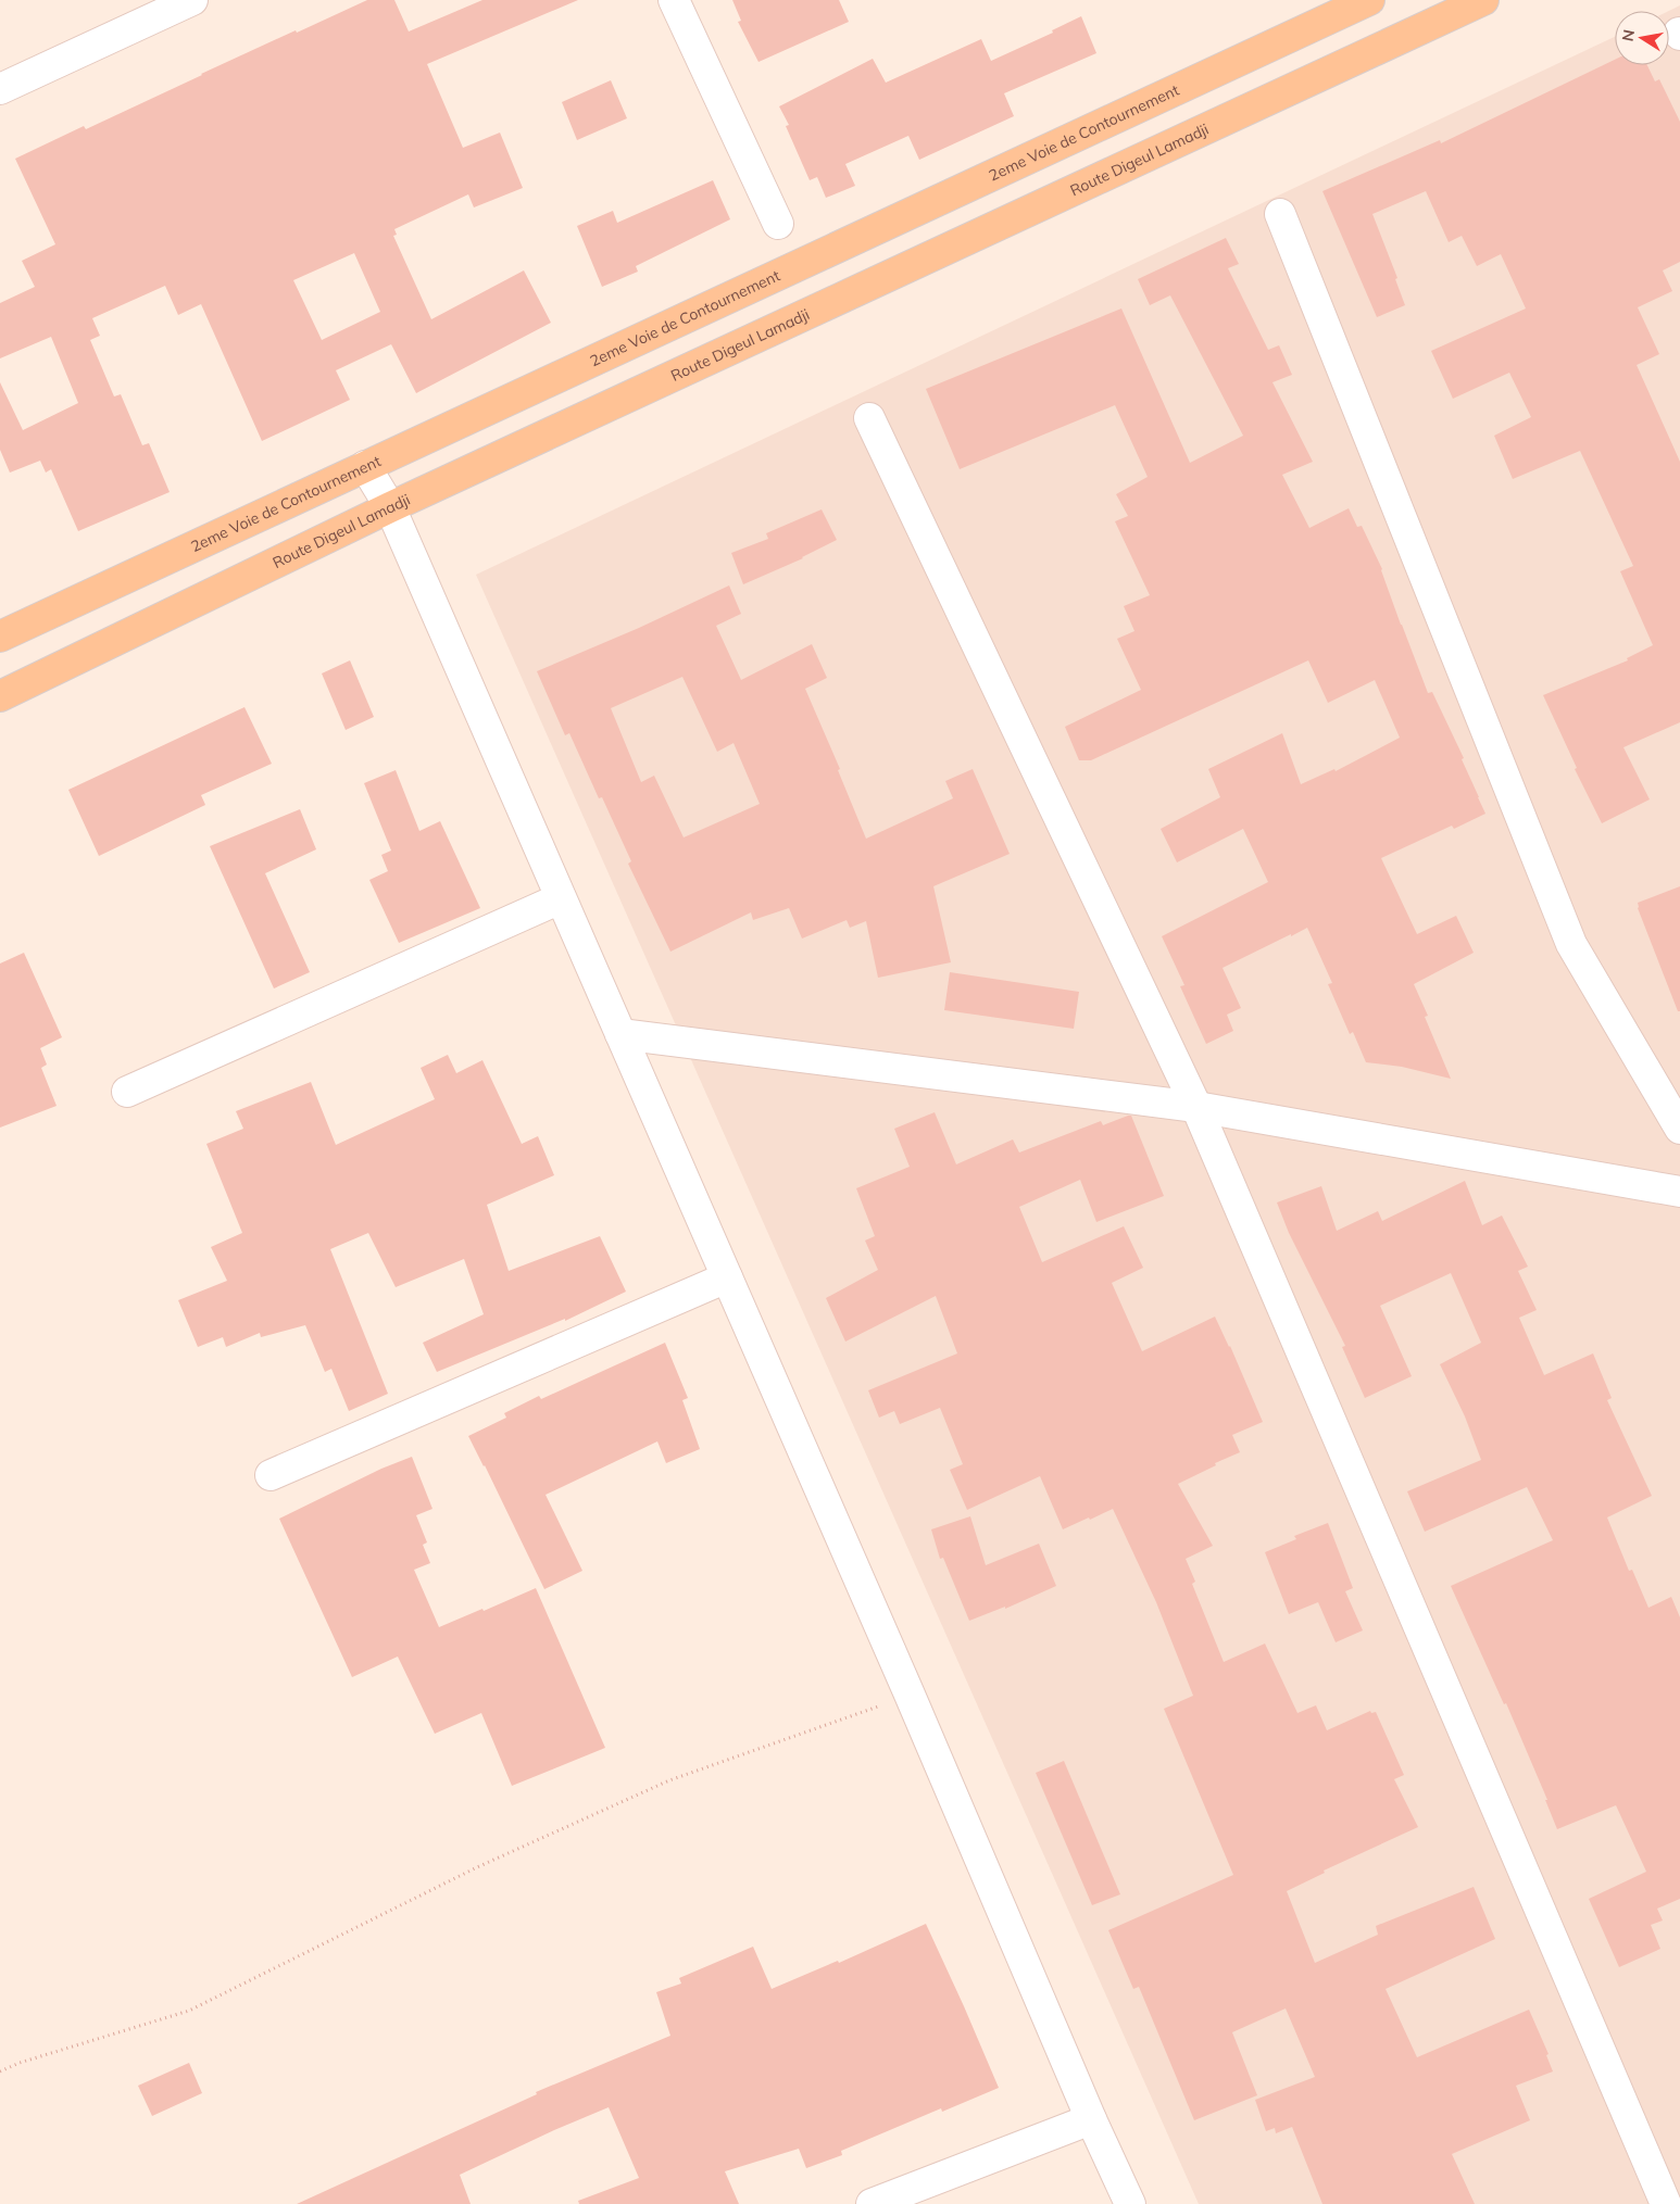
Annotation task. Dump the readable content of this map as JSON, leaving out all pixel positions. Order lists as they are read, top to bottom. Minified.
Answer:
{"streets":{"main road":["2eme Voie de Contournement","Route Digeul Lamadji"]},"north":"left"}
